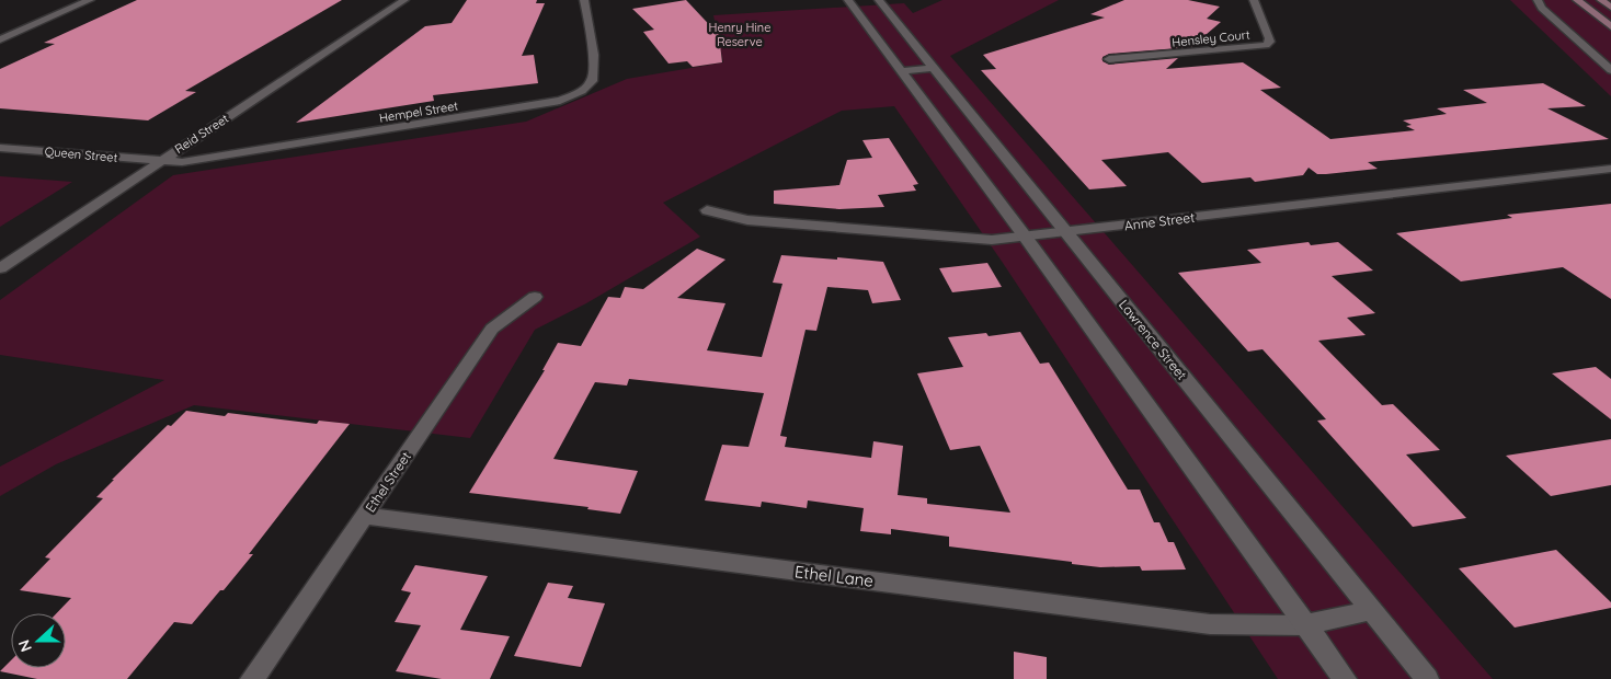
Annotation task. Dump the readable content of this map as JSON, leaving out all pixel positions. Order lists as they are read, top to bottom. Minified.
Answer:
{"streets":{"street":["Hensley Court","Hempel Street","Reid Street","Queen Street","Anne Street","Lawrence Street","Ethel Street","Ethel Lane"]},"crossings":[["Hempel Street","Reid Street"],["Hempel Street","Queen Street"],["Reid Street","Queen Street"],["Anne Street","Lawrence Street"],["Lawrence Street","Ethel Lane"],["Ethel Street","Ethel Lane"]],"parks":["Henry Hine Reserve"],"north":"left"}
